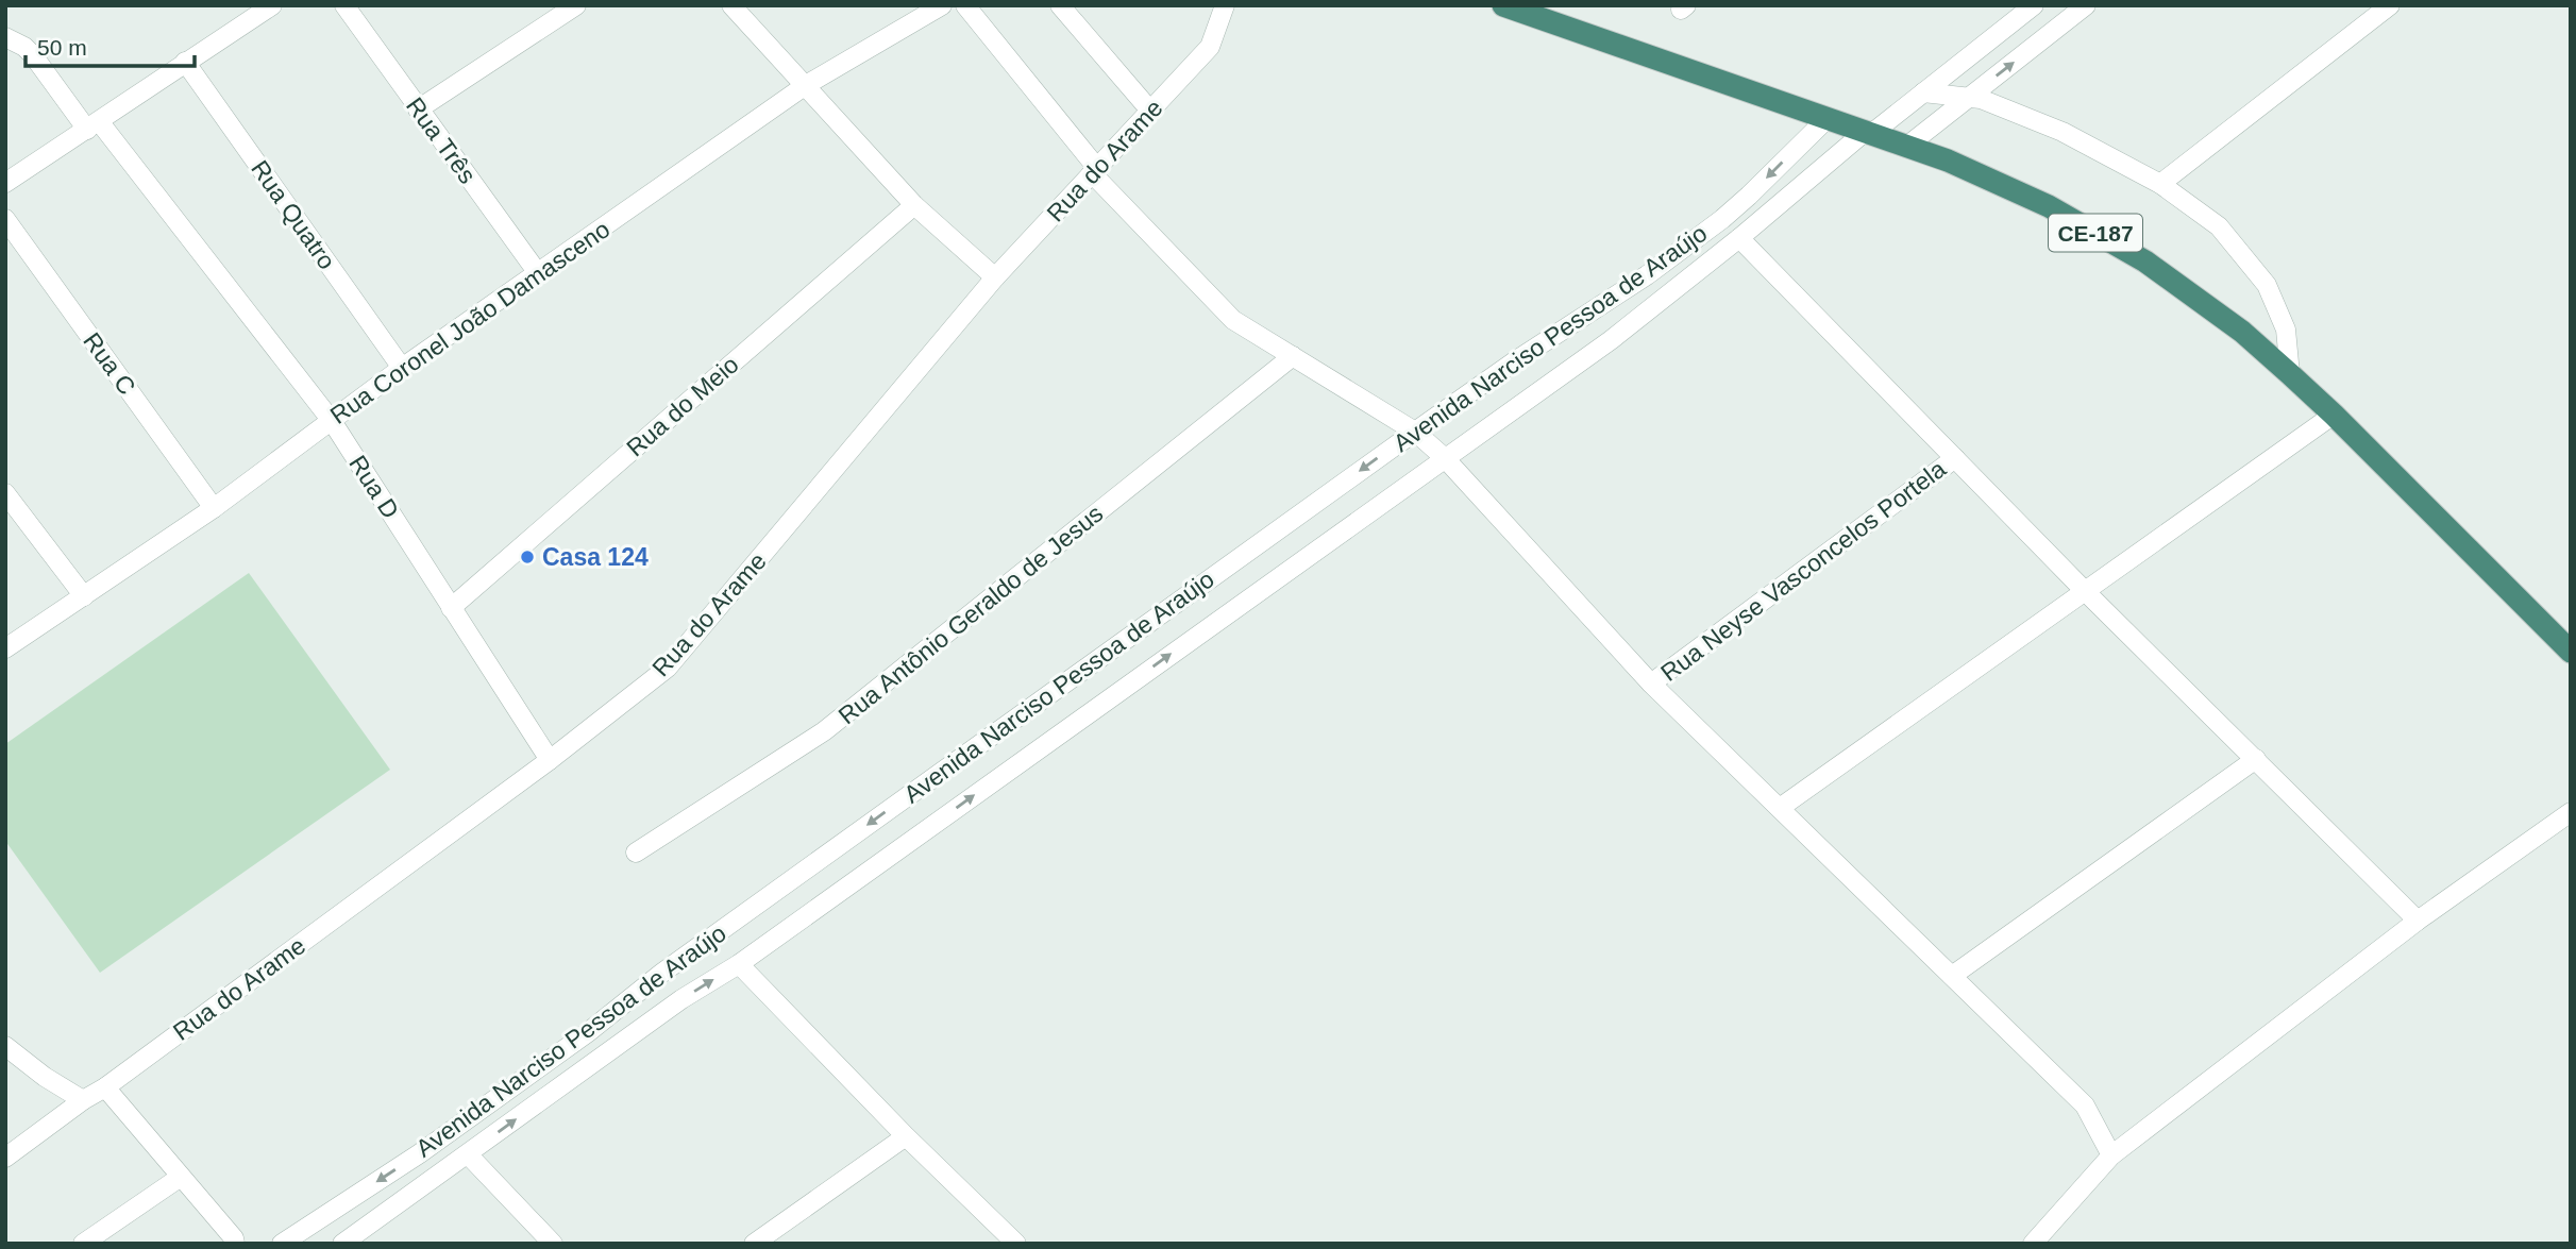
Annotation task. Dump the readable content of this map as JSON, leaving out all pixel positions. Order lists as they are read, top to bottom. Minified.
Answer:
{"streets":{"highway":["CE-187"],"street":["Rua Três","Rua do Arame","Rua Quatro","Rua Coronel João Damasceno","Avenida Narciso Pessoa de Araújo","Rua C","Rua do Meio","Rua D","Rua Neyse Vasconcelos Portela","Rua Antônio Geraldo de Jesus"]},"crossings":[["Rua Três","Rua Coronel João Damasceno"],["Rua do Arame","Rua D"],["Rua Quatro","Rua Coronel João Damasceno"],["CE-187","Avenida Narciso Pessoa de Araújo"],["Rua Coronel João Damasceno","Rua C"],["Rua Coronel João Damasceno","Rua D"],["Rua do Meio","Rua D"]],"places":["Casa 124"],"scale_bar":"50 m"}
